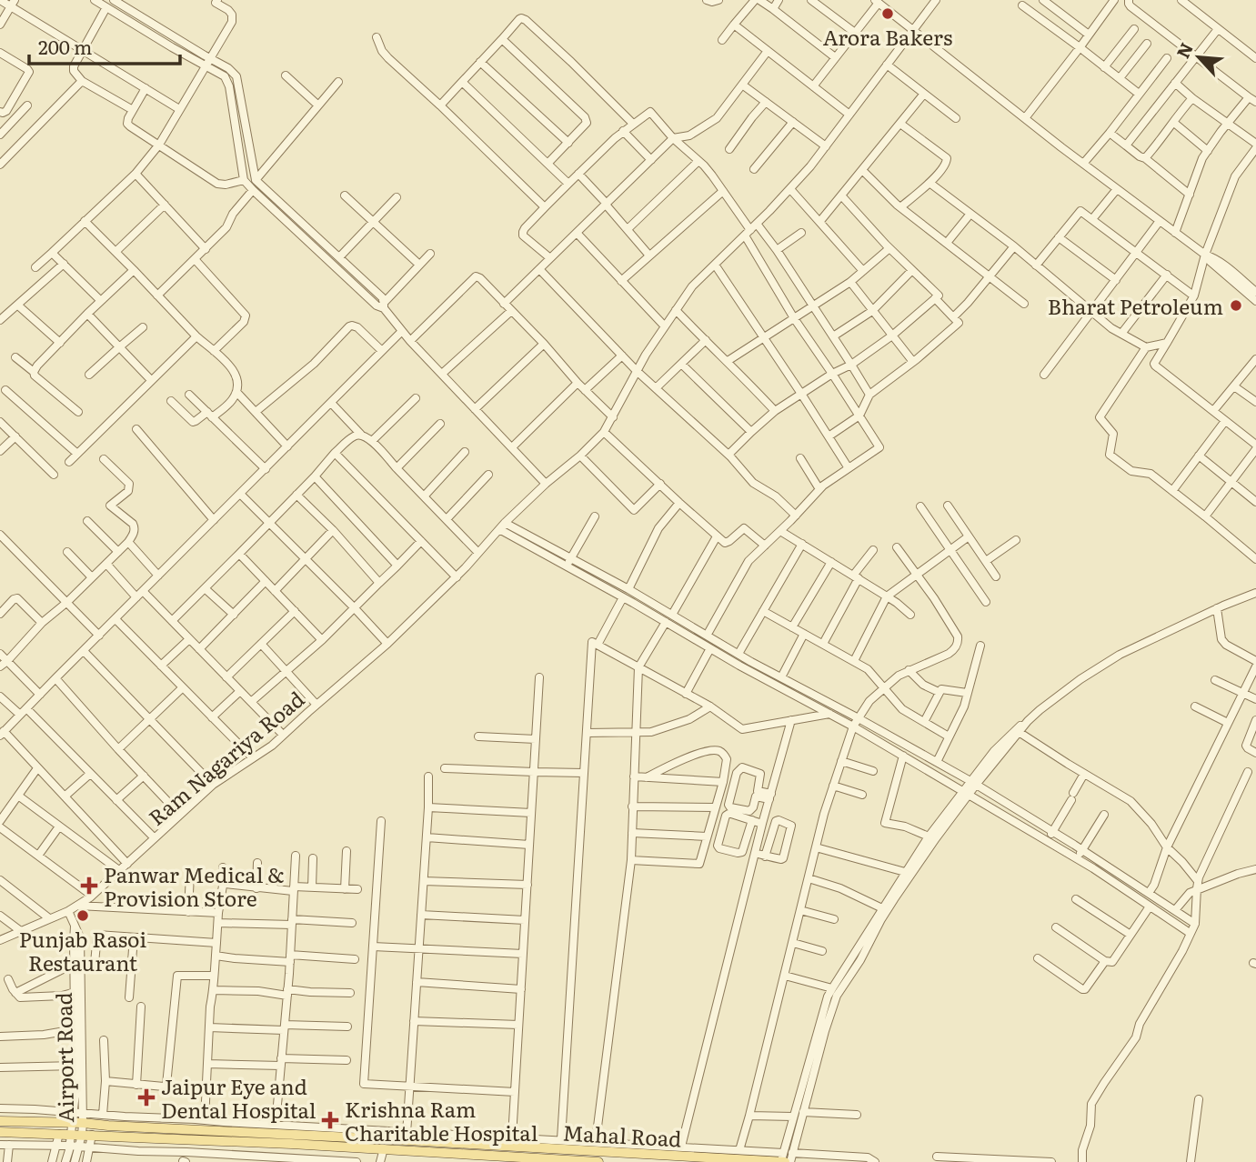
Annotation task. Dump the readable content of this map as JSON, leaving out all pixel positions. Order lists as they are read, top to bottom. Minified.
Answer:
{"streets":{"main road":["Mahal Road"],"street":["Ram Nagariya Road","Airport Road"]},"crossings":[["Airport Road","Mahal Road"]],"places":{"other":["Arora Bakers","Bharat Petroleum","Punjab Rasoi Restaurant"],"health":["Panwar Medical & Provision Store","Jaipur Eye and Dental Hospital","Krishna Ram Charitable Hospital"]},"scale_bar":"200 m","north":"top left"}
